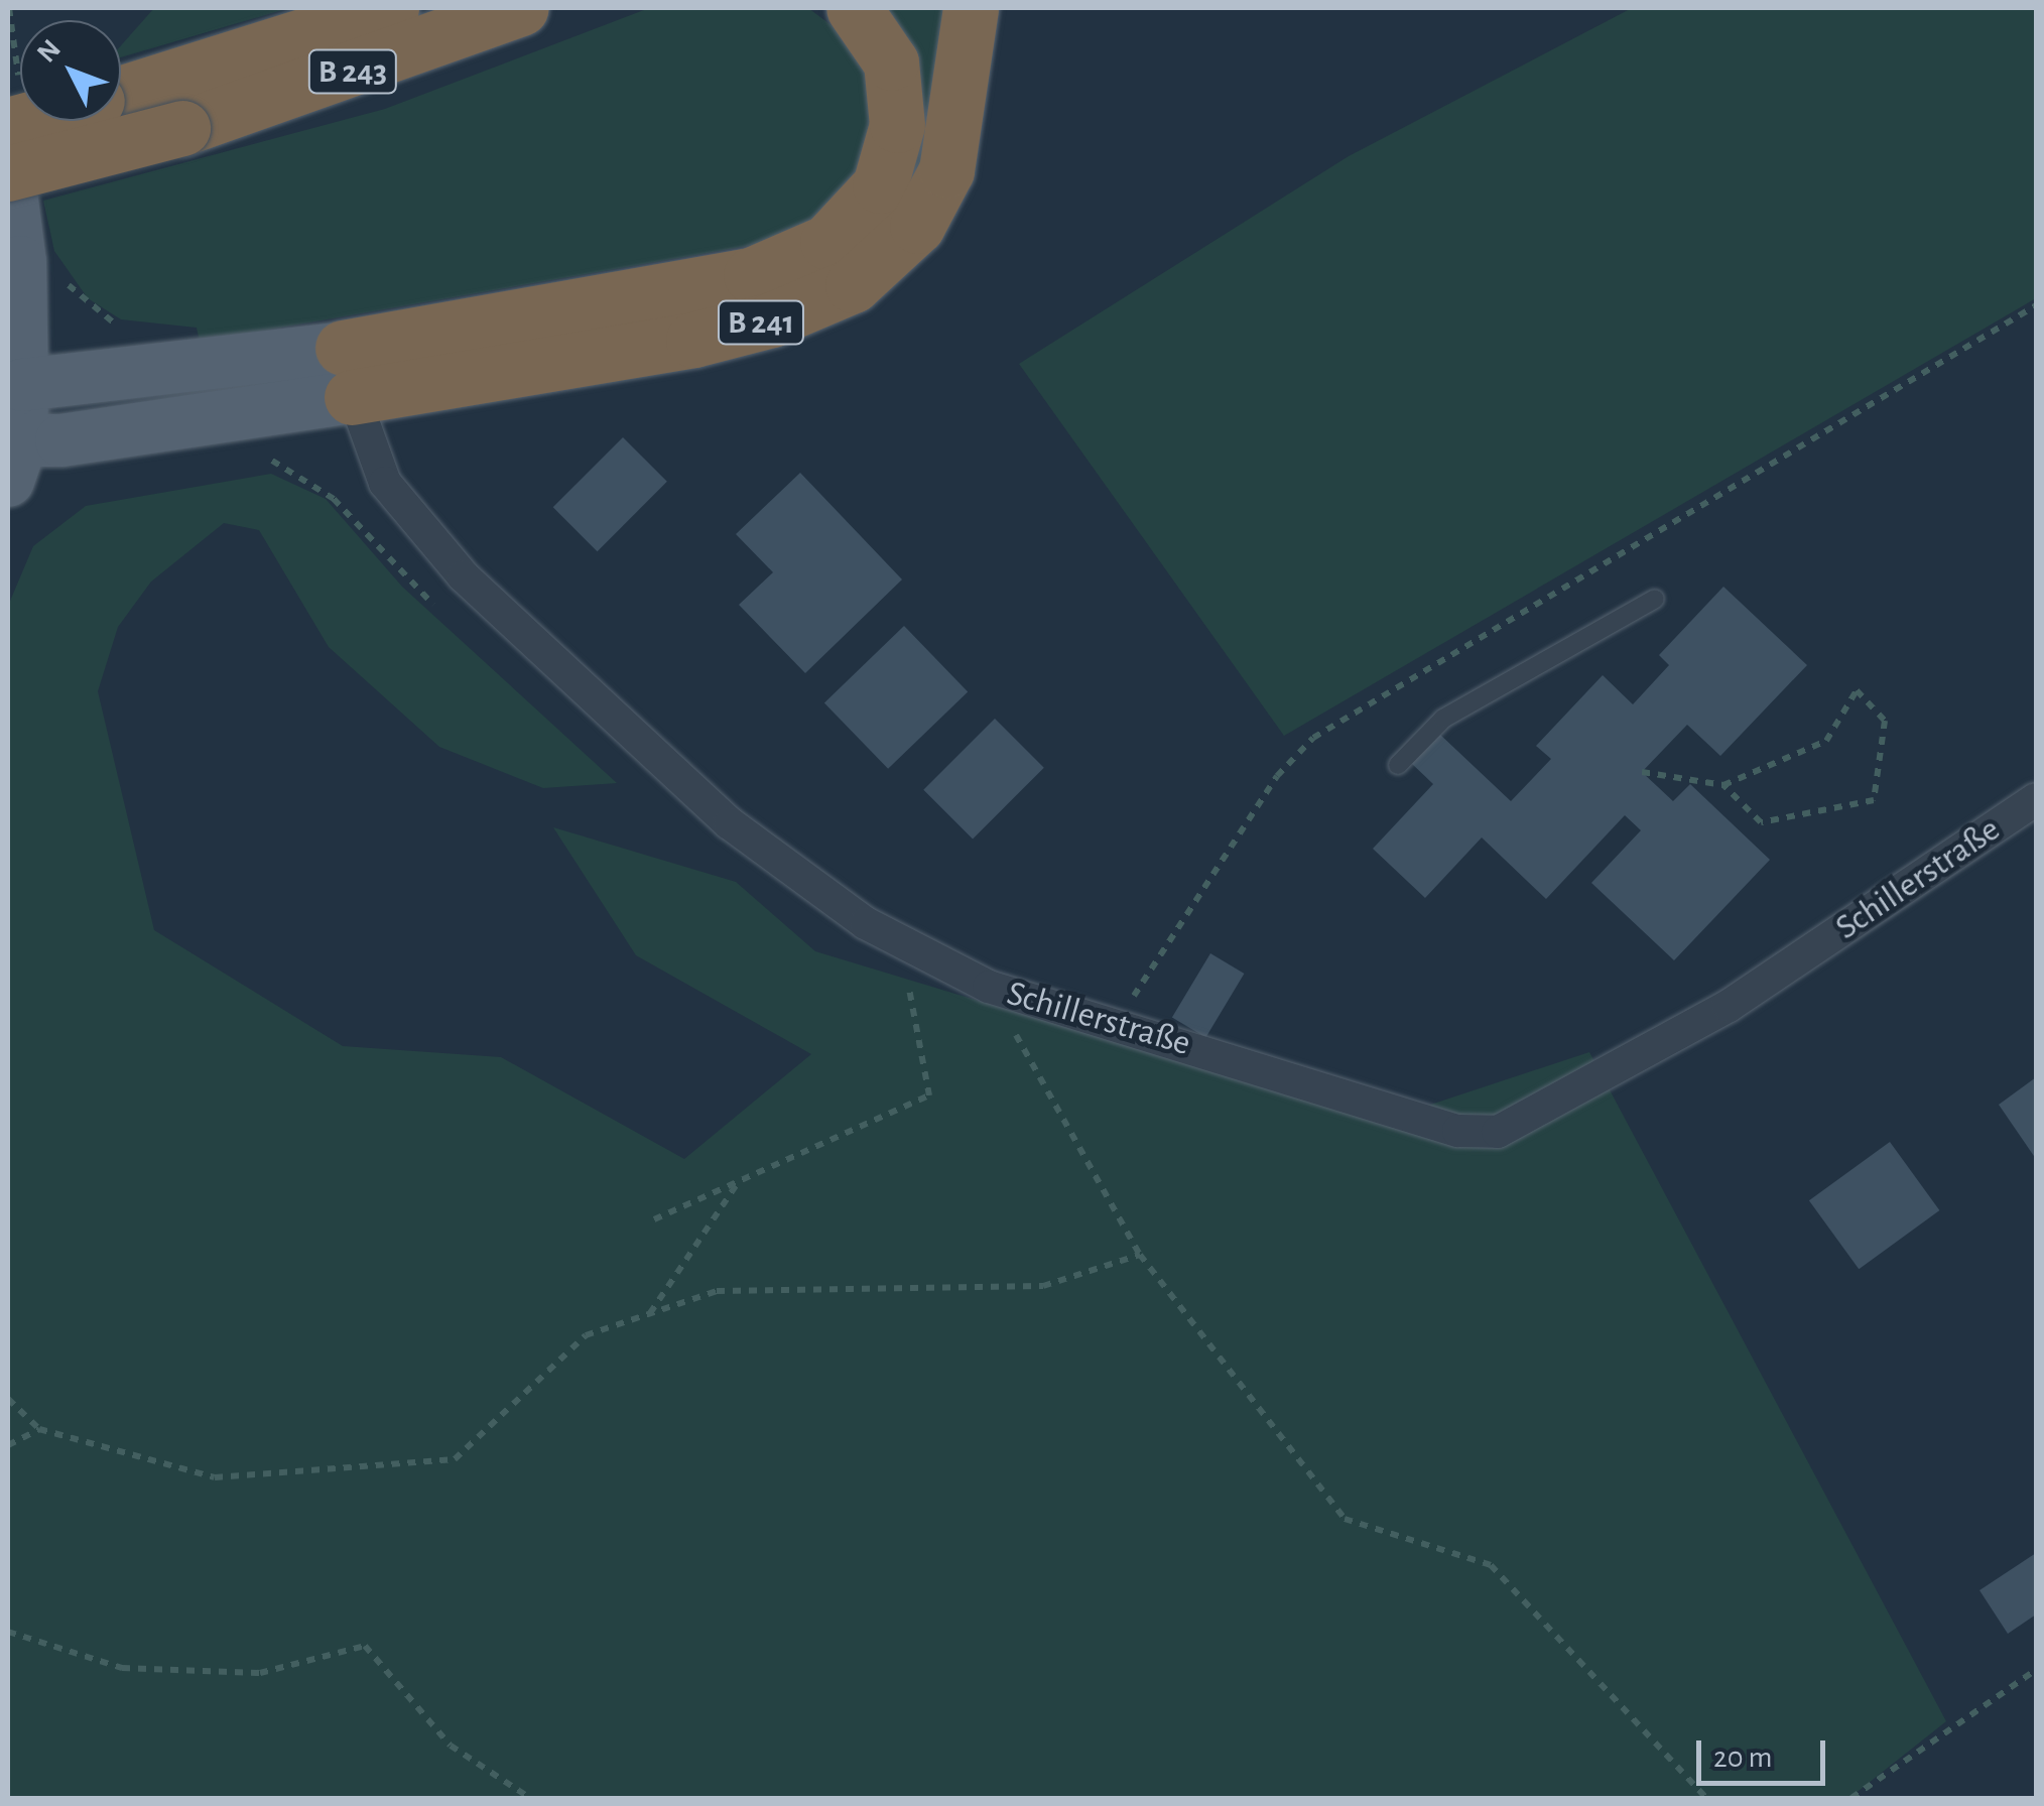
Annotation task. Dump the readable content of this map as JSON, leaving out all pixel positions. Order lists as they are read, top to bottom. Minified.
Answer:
{"streets":{"highway":["B 243","B 241"],"street":["Schillerstraße"]},"crossings":[["B 241","Schillerstraße"]],"scale_bar":"20 m","north":"top left"}
